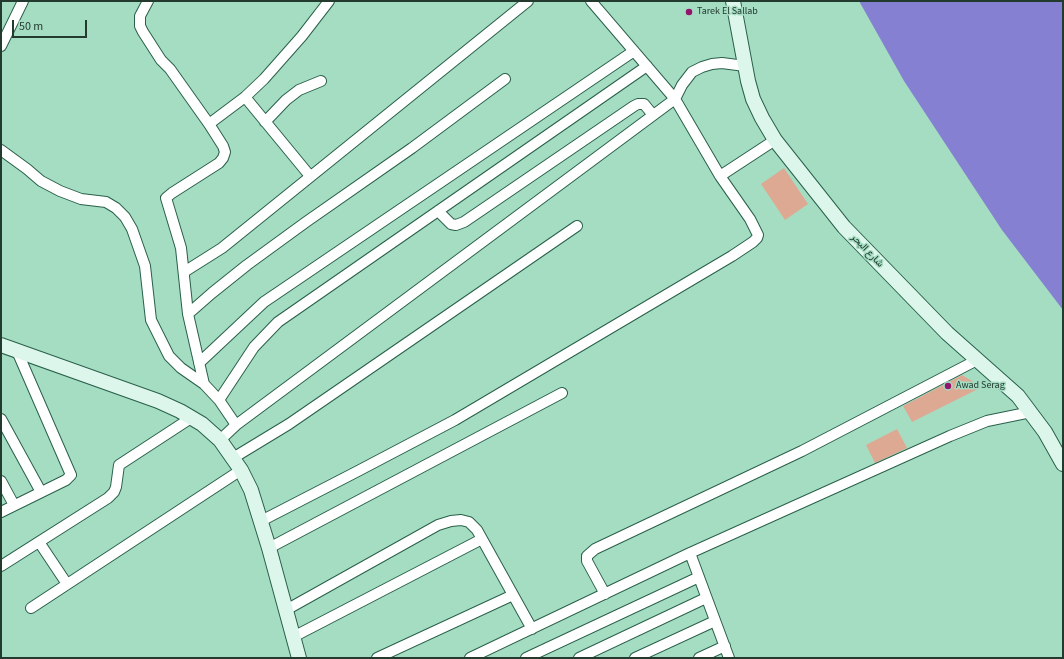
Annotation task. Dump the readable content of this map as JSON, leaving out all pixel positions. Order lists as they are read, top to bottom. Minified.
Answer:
{"streets":{"street":["شارع البحر"]},"places":["Tarek El Sallab","Awad Serag"],"scale_bar":"50 m"}
